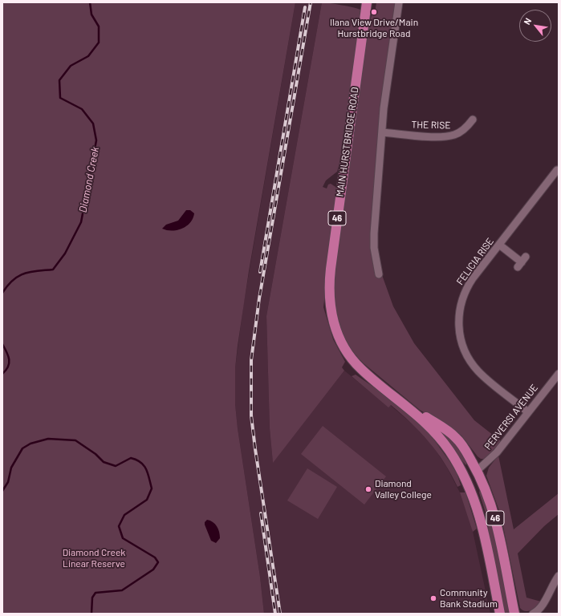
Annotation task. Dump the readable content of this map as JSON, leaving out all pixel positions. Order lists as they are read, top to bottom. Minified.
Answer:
{"streets":{"main road":["MAIN HURSTBRIDGE ROAD","46"],"street":["THE RISE","FELICIA RISE","PERVERSI AVENUE"]},"crossings":[["MAIN HURSTBRIDGE ROAD","PERVERSI AVENUE"],["FELICIA RISE","PERVERSI AVENUE"]],"water":["Diamond Creek"],"parks":["Diamond Creek Linear Reserve"],"places":["Ilana View Drive/Main Hurstbridge Road","Diamond Valley College","Community Bank Stadium"],"north":"top left"}
